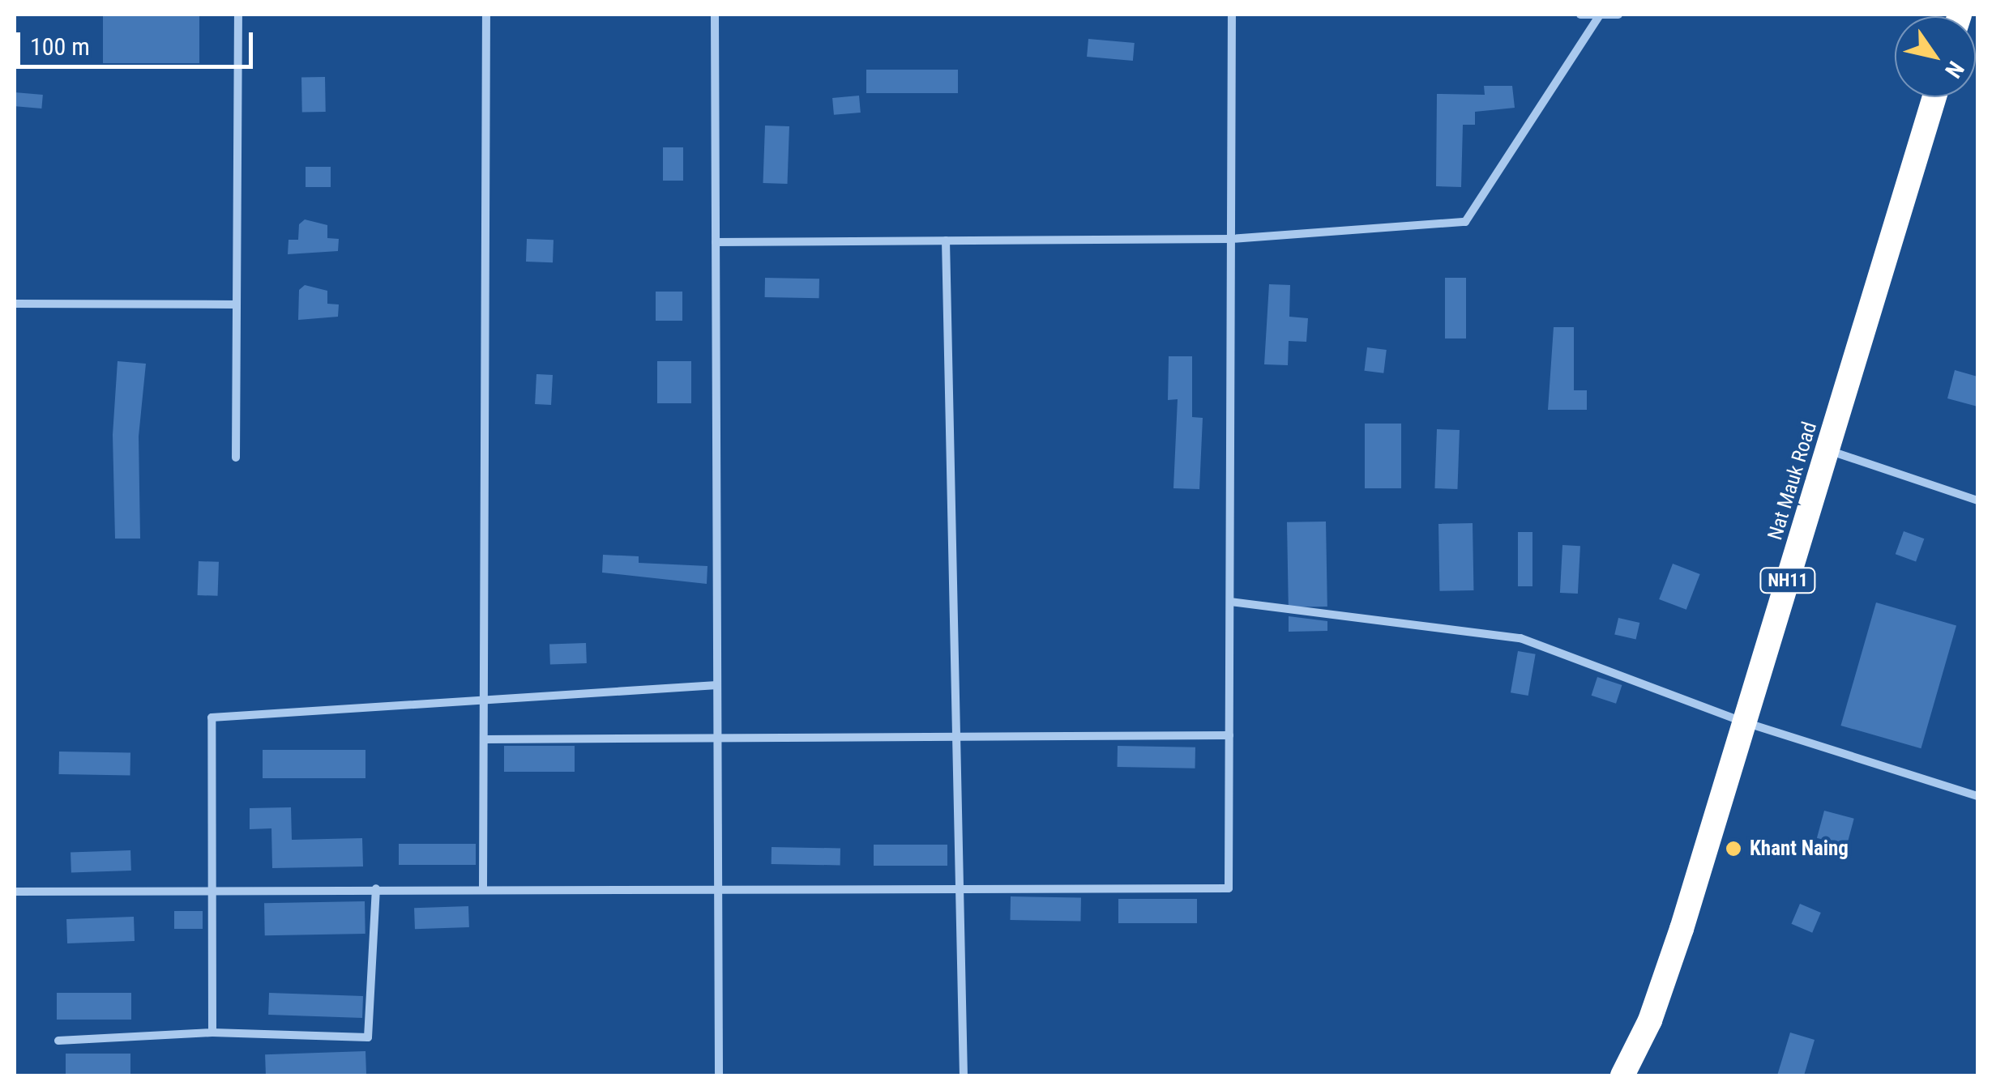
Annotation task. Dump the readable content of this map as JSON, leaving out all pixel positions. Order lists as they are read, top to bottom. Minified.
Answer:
{"streets":{"highway":["Nat Mauk Road","NH11"]},"places":["Khant Naing"],"scale_bar":"100 m","north":"bottom right"}
